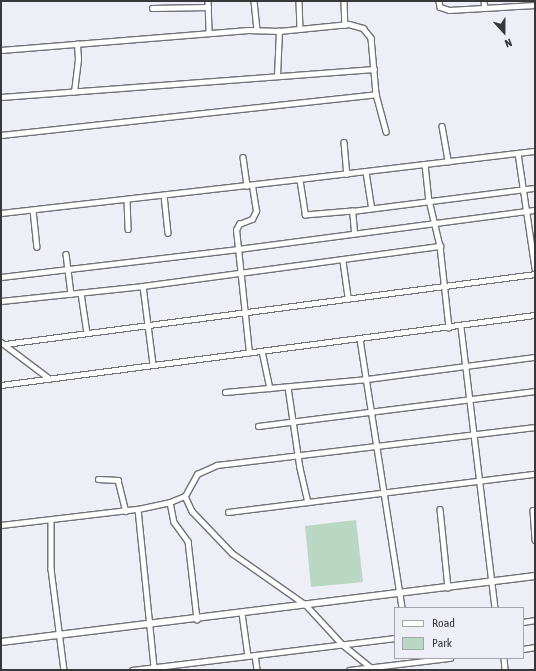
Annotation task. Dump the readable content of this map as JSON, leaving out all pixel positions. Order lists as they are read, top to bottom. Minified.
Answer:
{"legend":["Road","Park"],"north":"bottom"}
